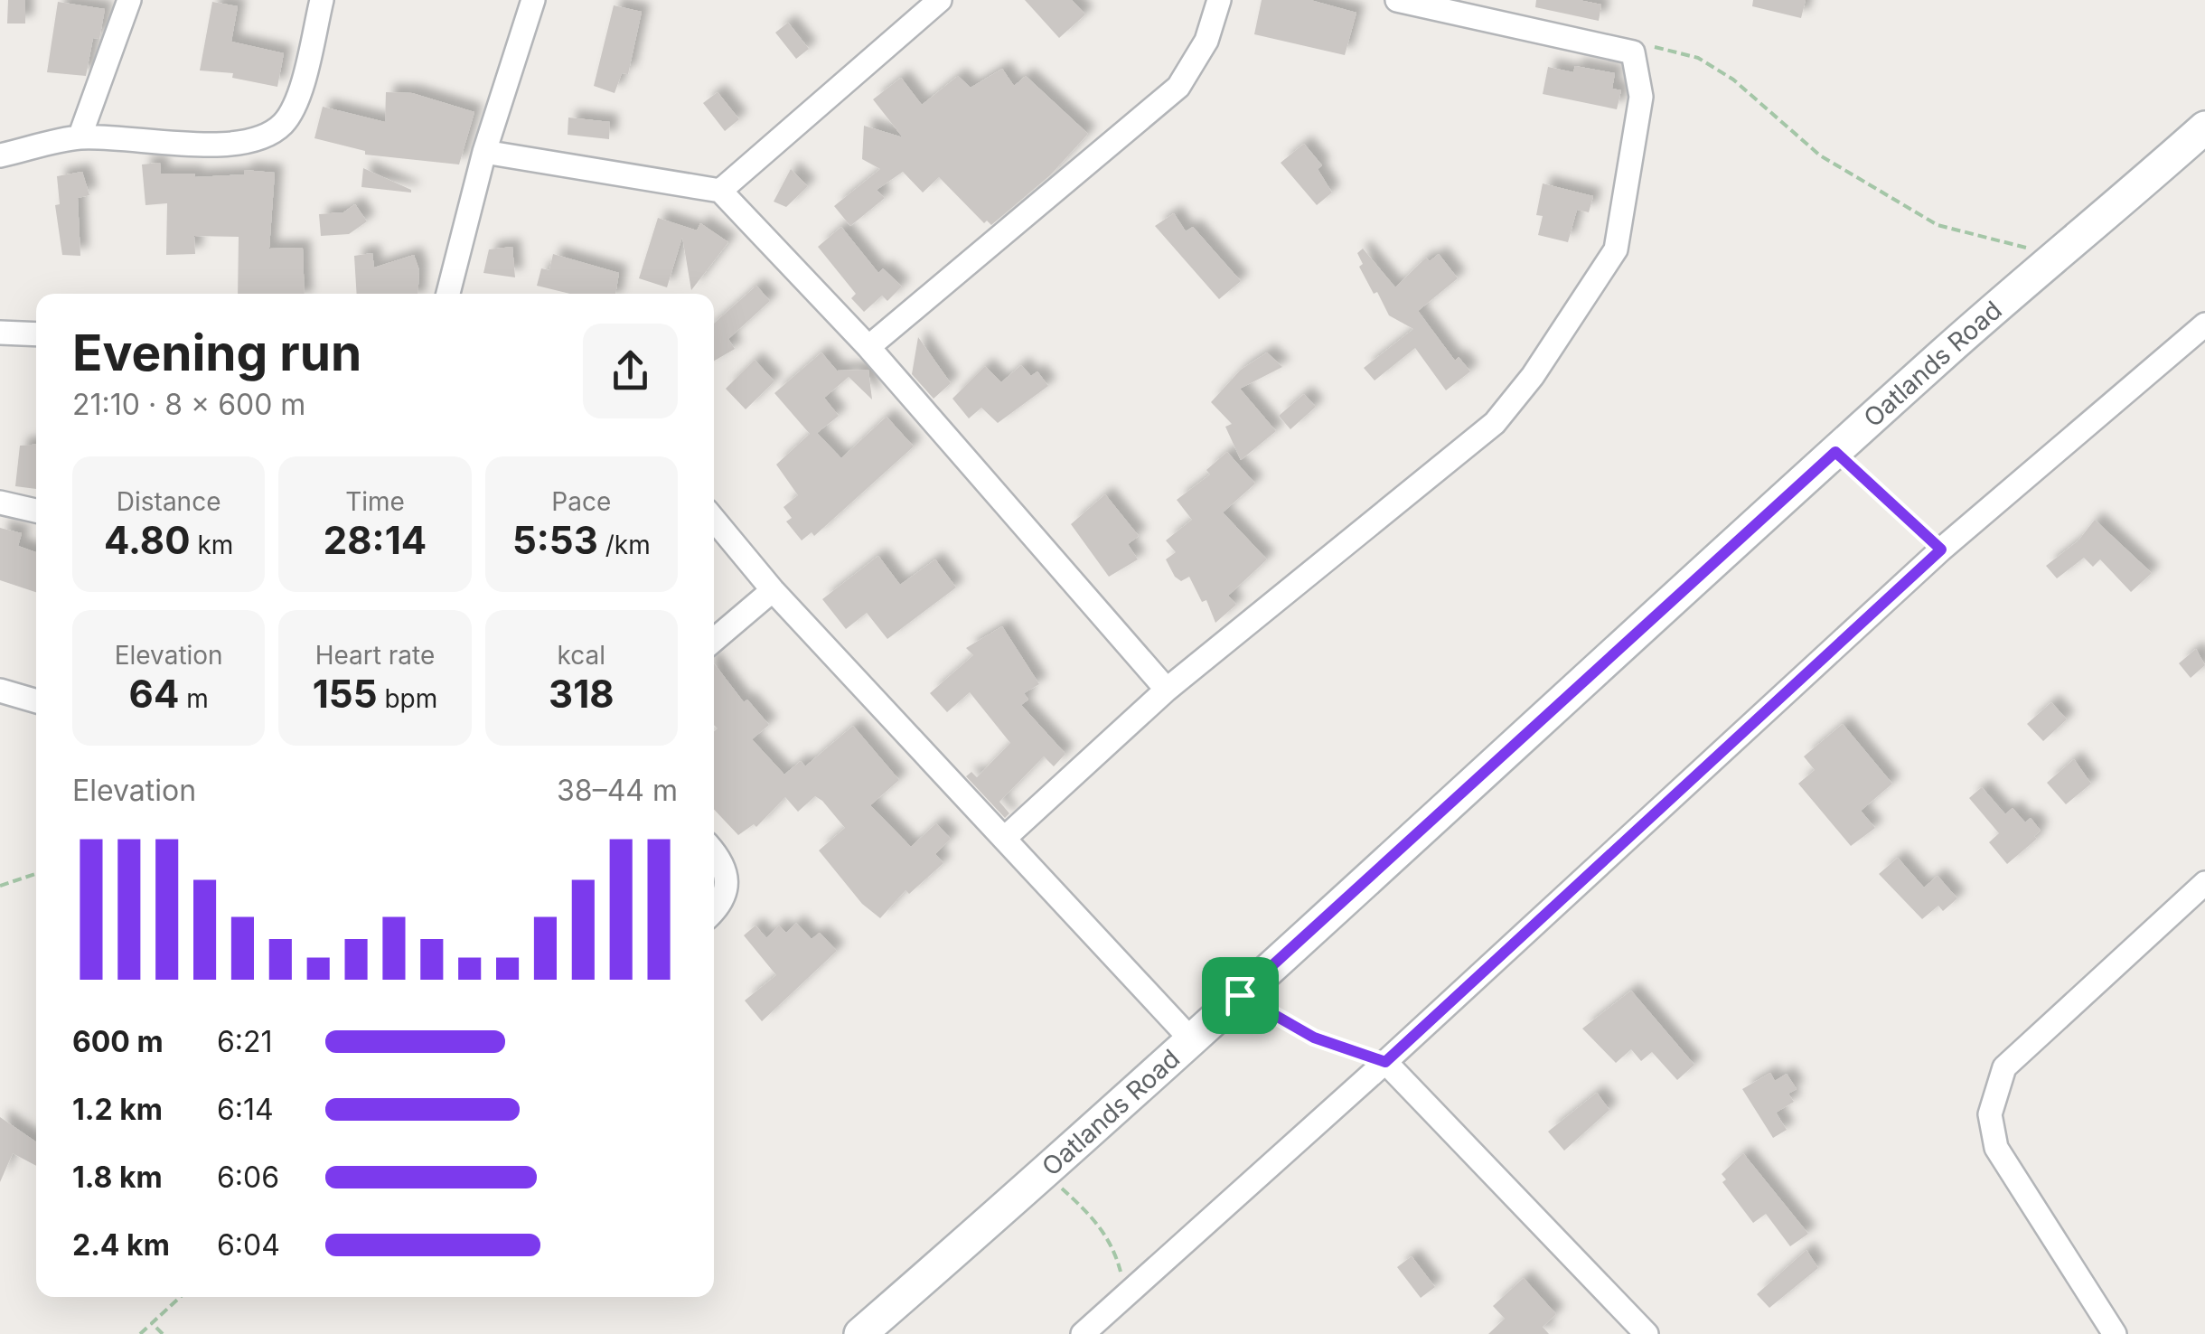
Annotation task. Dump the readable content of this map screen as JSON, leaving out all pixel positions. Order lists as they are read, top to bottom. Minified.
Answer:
{"streets":{"street":["Oatlands Road"]},"page":{"heading":["Evening run","21:10 · 8 × 600 m"],"stats":[["Distance","4.80 km"],["Time","28:14"],["Pace","5:53 /km"],["Elevation","64 m"],["Heart rate","155 bpm"],["kcal","318"]],"chart":["Elevation","38–44 m"],"list":[{"name":"600 m","note":"6:21"},{"name":"1.2 km","note":"6:14"},{"name":"1.8 km","note":"6:06"},{"name":"2.4 km","note":"6:04"}]}}
